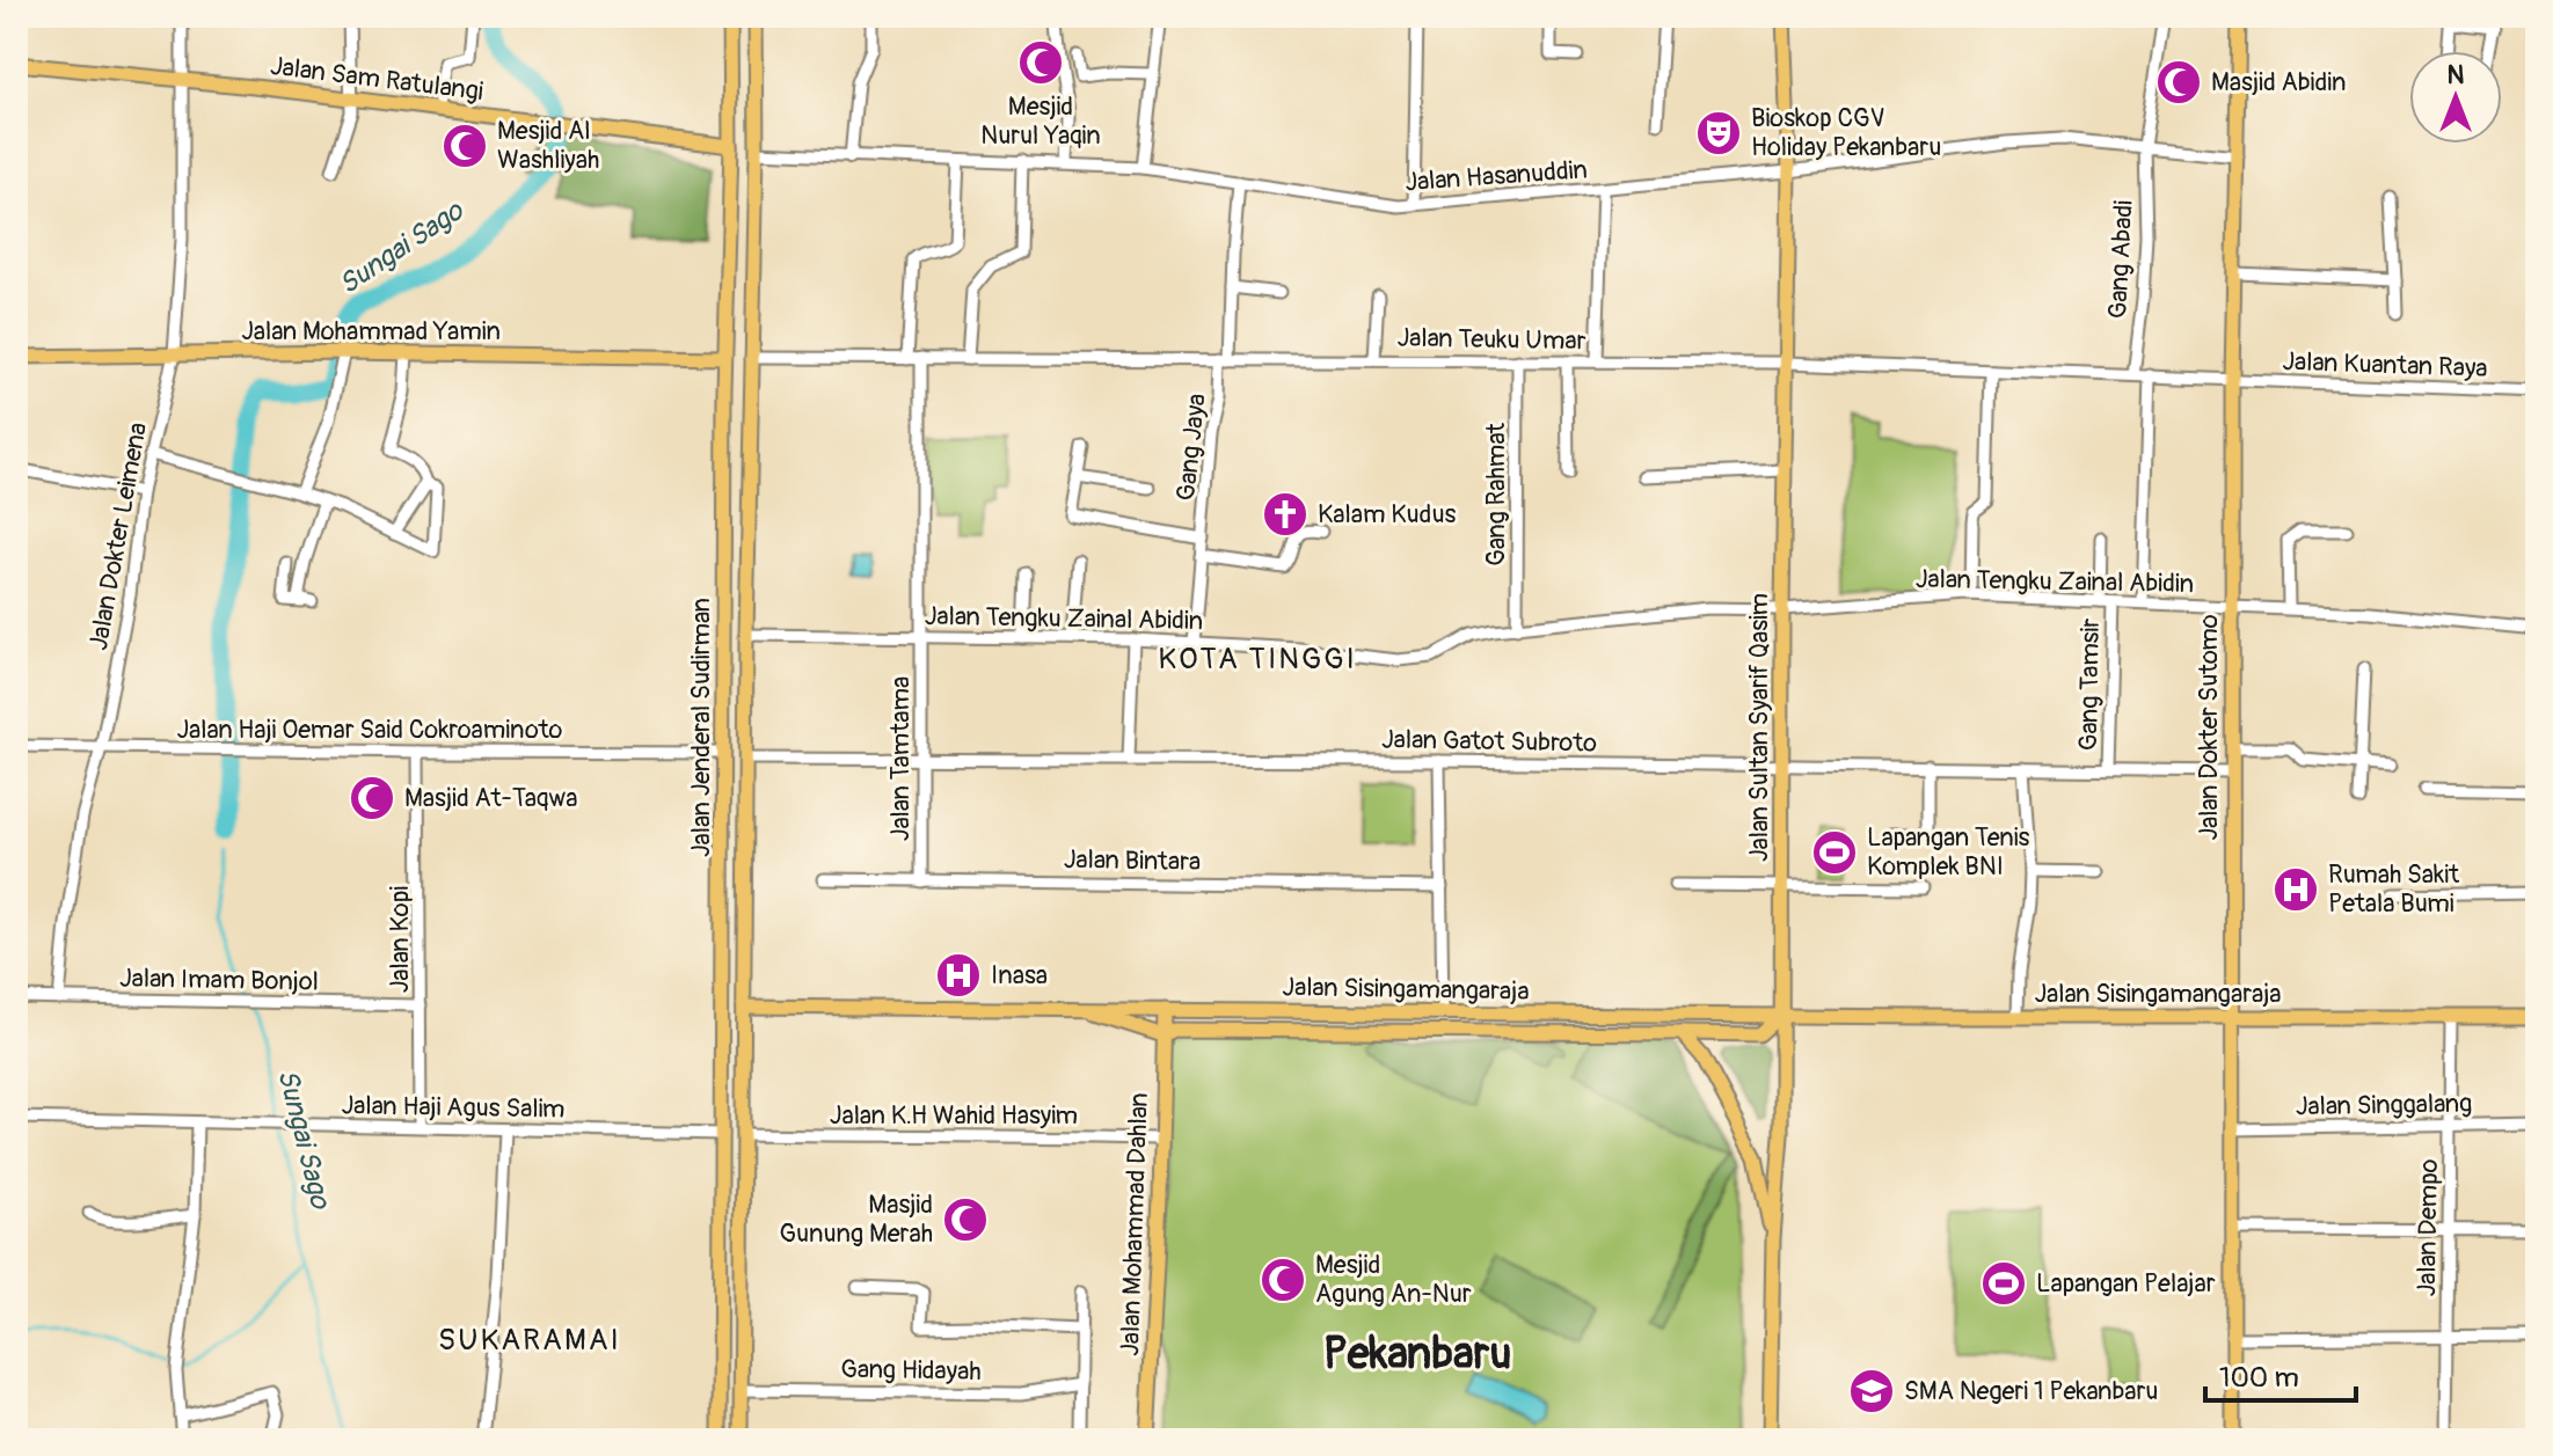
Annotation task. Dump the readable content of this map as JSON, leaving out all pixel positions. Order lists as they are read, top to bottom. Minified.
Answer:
{"streets":{"main road":["Jalan Sam Ratulangi","Jalan Mohammad Yamin","Jalan Jenderal Sudirman","Jalan Sultan Syarif Qasim","Jalan Dokter Sutomo","Jalan Sisingamangaraja","Jalan Mohammad Dahlan"],"street":["Jalan Hasanuddin","Gang Abadi","Jalan Teuku Umar","Jalan Kuantan Raya","Gang Jaya","Gang Rahmat","Jalan Dokter Leimena","Jalan Tengku Zainal Abidin","Gang Tamsir","Jalan Haji Oemar Said Cokroaminoto","Jalan Gatot Subroto","Jalan Tamtama","Jalan Bintara","Jalan Kopi","Jalan Imam Bonjol","Jalan Singgalang","Jalan Haji Agus Salim","Jalan K.H Wahid Hasyim","Jalan Dempo","Gang Hidayah"]},"crossings":[["Jalan Sam Ratulangi","Jalan Dokter Leimena"],["Jalan Sam Ratulangi","Jalan Jenderal Sudirman"],["Jalan Hasanuddin","Gang Abadi"],["Jalan Hasanuddin","Gang Jaya"],["Jalan Hasanuddin","Jalan Jenderal Sudirman"],["Jalan Hasanuddin","Jalan Sultan Syarif Qasim"],["Jalan Hasanuddin","Jalan Dokter Sutomo"],["Gang Abadi","Jalan Teuku Umar"],["Jalan Mohammad Yamin","Jalan Teuku Umar"],["Jalan Mohammad Yamin","Jalan Dokter Leimena"],["Jalan Mohammad Yamin","Jalan Jenderal Sudirman"],["Jalan Teuku Umar","Jalan Kuantan Raya"],["Jalan Teuku Umar","Gang Jaya"],["Jalan Teuku Umar","Gang Rahmat"],["Jalan Teuku Umar","Jalan Jenderal Sudirman"],["Jalan Teuku Umar","Jalan Sultan Syarif Qasim"],["Jalan Teuku Umar","Jalan Dokter Sutomo"],["Jalan Teuku Umar","Jalan Tamtama"],["Jalan Kuantan Raya","Jalan Dokter Sutomo"],["Gang Jaya","Jalan Tengku Zainal Abidin"],["Gang Rahmat","Jalan Tengku Zainal Abidin"],["Jalan Dokter Leimena","Jalan Haji Oemar Said Cokroaminoto"],["Jalan Dokter Leimena","Jalan Imam Bonjol"],["Jalan Tengku Zainal Abidin","Gang Tamsir"],["Jalan Tengku Zainal Abidin","Jalan Jenderal Sudirman"],["Jalan Tengku Zainal Abidin","Jalan Sultan Syarif Qasim"],["Jalan Tengku Zainal Abidin","Jalan Dokter Sutomo"],["Jalan Tengku Zainal Abidin","Jalan Tamtama"],["Gang Tamsir","Jalan Gatot Subroto"],["Jalan Jenderal Sudirman","Jalan Haji Oemar Said Cokroaminoto"],["Jalan Jenderal Sudirman","Jalan Gatot Subroto"],["Jalan Jenderal Sudirman","Jalan Sisingamangaraja"],["Jalan Jenderal Sudirman","Jalan Haji Agus Salim"],["Jalan Jenderal Sudirman","Jalan K.H Wahid Hasyim"],["Jalan Jenderal Sudirman","Gang Hidayah"],["Jalan Sultan Syarif Qasim","Jalan Gatot Subroto"],["Jalan Sultan Syarif Qasim","Jalan Sisingamangaraja"],["Jalan Dokter Sutomo","Jalan Gatot Subroto"],["Jalan Dokter Sutomo","Jalan Sisingamangaraja"],["Jalan Dokter Sutomo","Jalan Singgalang"],["Jalan Haji Oemar Said Cokroaminoto","Jalan Kopi"],["Jalan Gatot Subroto","Jalan Tamtama"],["Jalan Tamtama","Jalan Bintara"],["Jalan Kopi","Jalan Imam Bonjol"],["Jalan Kopi","Jalan Haji Agus Salim"],["Jalan Sisingamangaraja","Jalan Mohammad Dahlan"],["Jalan Sisingamangaraja","Jalan Dempo"],["Jalan Singgalang","Jalan Dempo"],["Jalan K.H Wahid Hasyim","Jalan Mohammad Dahlan"]],"districts":["KOTA TINGGI","SUKARAMAI","Pekanbaru"],"water":["Sungai Sago"],"places":{"mosque":["Mesjid Nurul Yaqin","Masjid Abidin","Mesjid Al Washliyah","Masjid At-Taqwa","Masjid Gunung Merah","Mesjid Agung An-Nur"],"theatre":["Bioskop CGV Holiday Pekanbaru"],"church":["Kalam Kudus"],"sports":["Lapangan Tenis Komplek BNI","Lapangan Pelajar"],"hospital":["Rumah Sakit Petala Bumi","Inasa"],"school or university":["SMA Negeri 1 Pekanbaru"]},"scale_bar":"100 m","north":"top"}
